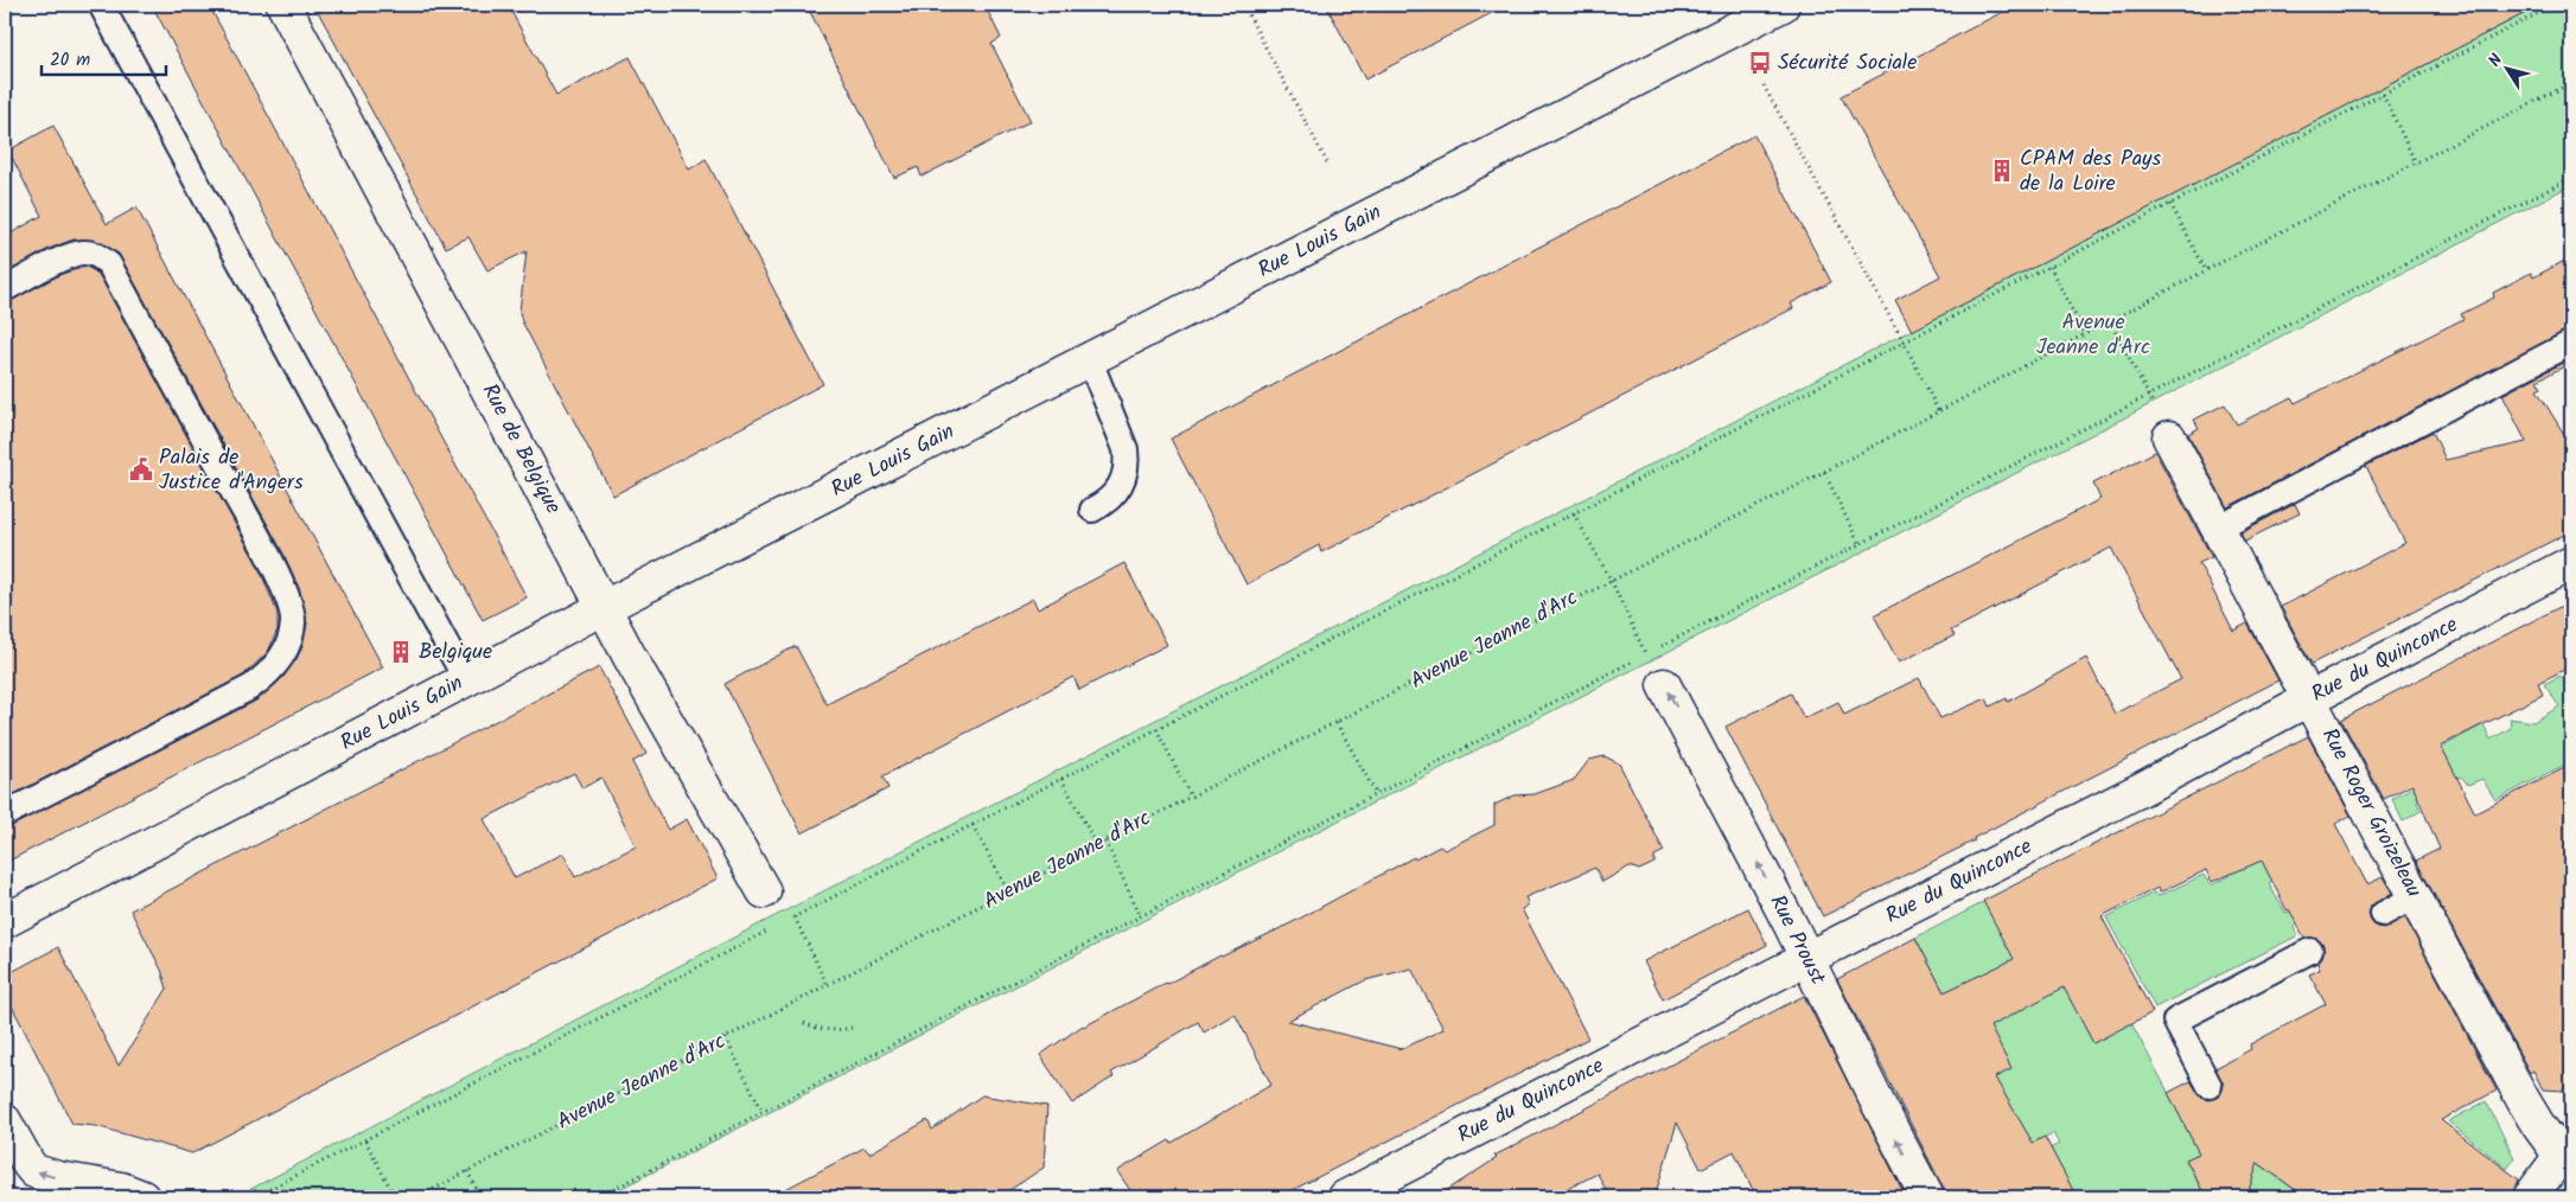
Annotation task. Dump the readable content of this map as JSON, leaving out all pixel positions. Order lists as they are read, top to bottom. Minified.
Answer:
{"streets":{"street":["Rue Louis Gain","Rue de Belgique","Rue du Quinconce","Rue Roger Groizeleau","Rue Proust"],"path":["Avenue Jeanne d'Arc"]},"crossings":[["Rue Louis Gain","Rue de Belgique"],["Rue du Quinconce","Rue Roger Groizeleau"],["Rue du Quinconce","Rue Proust"]],"one_way":["Rue Proust"],"parks":["Avenue Jeanne d'Arc"],"places":{"bus stop":["Sécurité Sociale"],"building":["CPAM des Pays de la Loire","Belgique"],"public building":["Palais de Justice d'Angers"]},"scale_bar":"20 m","north":"top left"}
